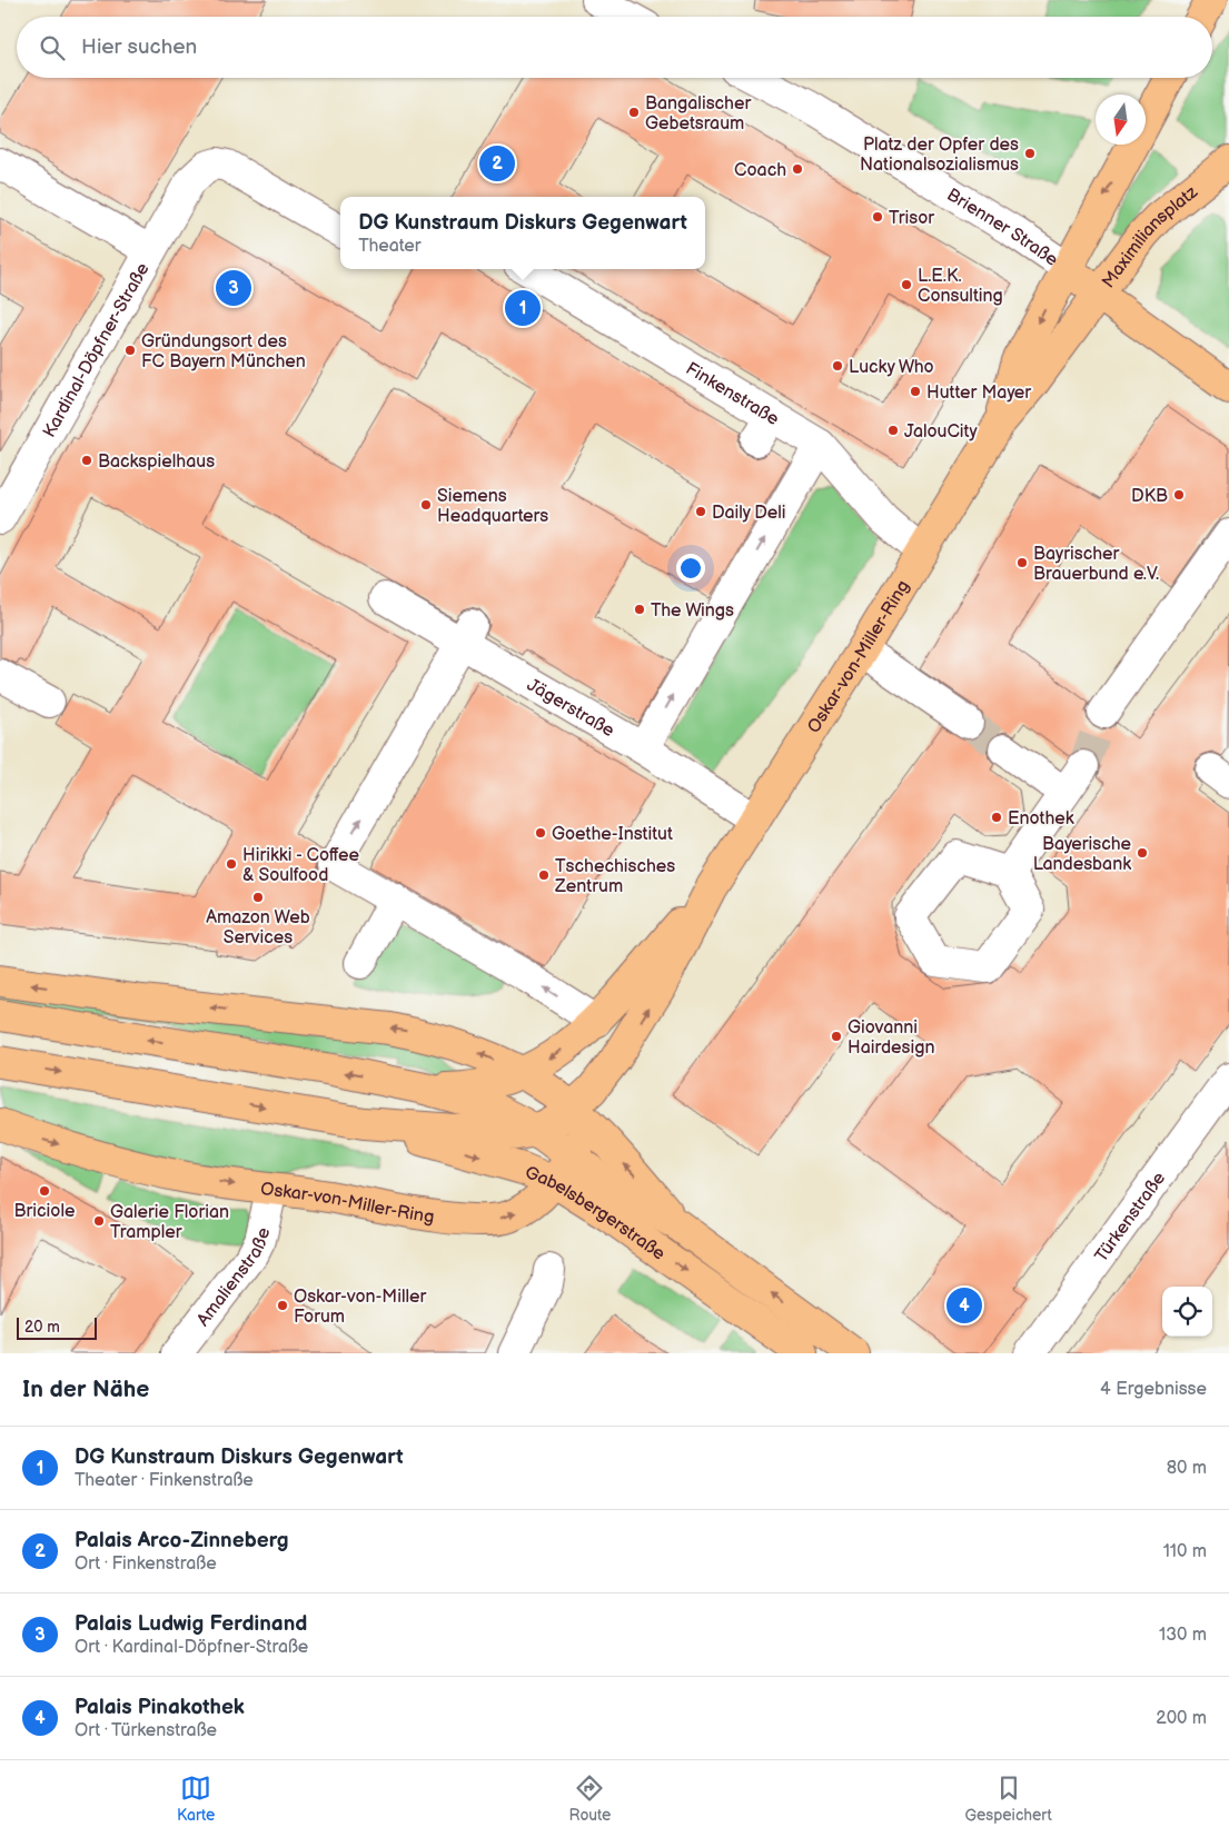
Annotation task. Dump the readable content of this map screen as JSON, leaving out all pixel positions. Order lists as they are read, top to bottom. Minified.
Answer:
{"streets":{"main road":["Brienner Straße","Maximiliansplatz","Oskar-von-Miller-Ring","Gabelsbergerstraße"],"street":["Kardinal-Döpfner-Straße","Finkenstraße","Jägerstraße","Türkenstraße","Amalienstraße"]},"crossings":[["Brienner Straße","Maximiliansplatz"],["Brienner Straße","Oskar-von-Miller-Ring"],["Maximiliansplatz","Oskar-von-Miller-Ring"],["Finkenstraße","Oskar-von-Miller-Ring"],["Oskar-von-Miller-Ring","Jägerstraße"],["Oskar-von-Miller-Ring","Gabelsbergerstraße"],["Oskar-von-Miller-Ring","Amalienstraße"]],"places":["Bangalischer Gebetsraum","Platz der Opfer des Nationalsozialismus","Coach","Trisor","L.E.K. Consulting","Gründungsort des FC Bayern München","Lucky Who","Hutter Mayer","JalouCity","Backspielhaus","DKB","Siemens Headquarters","Daily Deli","Bayrischer Brauerbund e.V.","The Wings","Enothek","Goethe-Institut","Bayerische Landesbank","Hirikki - Coffee & Soulfood","Tschechisches Zentrum","Amazon Web Services","Giovanni Hairdesign","Briciole","Galerie Florian Trampler","Oskar-von-Miller Forum"],"scale_bar":"20 m","north":"bottom","page":{"search":"Hier suchen","pins":["2","3","1","4"],"popup":["DG Kunstraum Diskurs Gegenwart","Theater"],"scale":"20 m","heading":["In der Nähe","4 Ergebnisse"],"list":[{"mark":"1","name":"DG Kunstraum Diskurs Gegenwart","note":"Theater · Finkenstraße","value":"80 m"},{"mark":"2","name":"Palais Arco-Zinneberg","note":"Ort · Finkenstraße","value":"110 m"},{"mark":"3","name":"Palais Ludwig Ferdinand","note":"Ort · Kardinal-Döpfner-Straße","value":"130 m"},{"mark":"4","name":"Palais Pinakothek","note":"Ort · Türkenstraße","value":"200 m"}],"nav":["Karte","Route","Gespeichert"]}}
